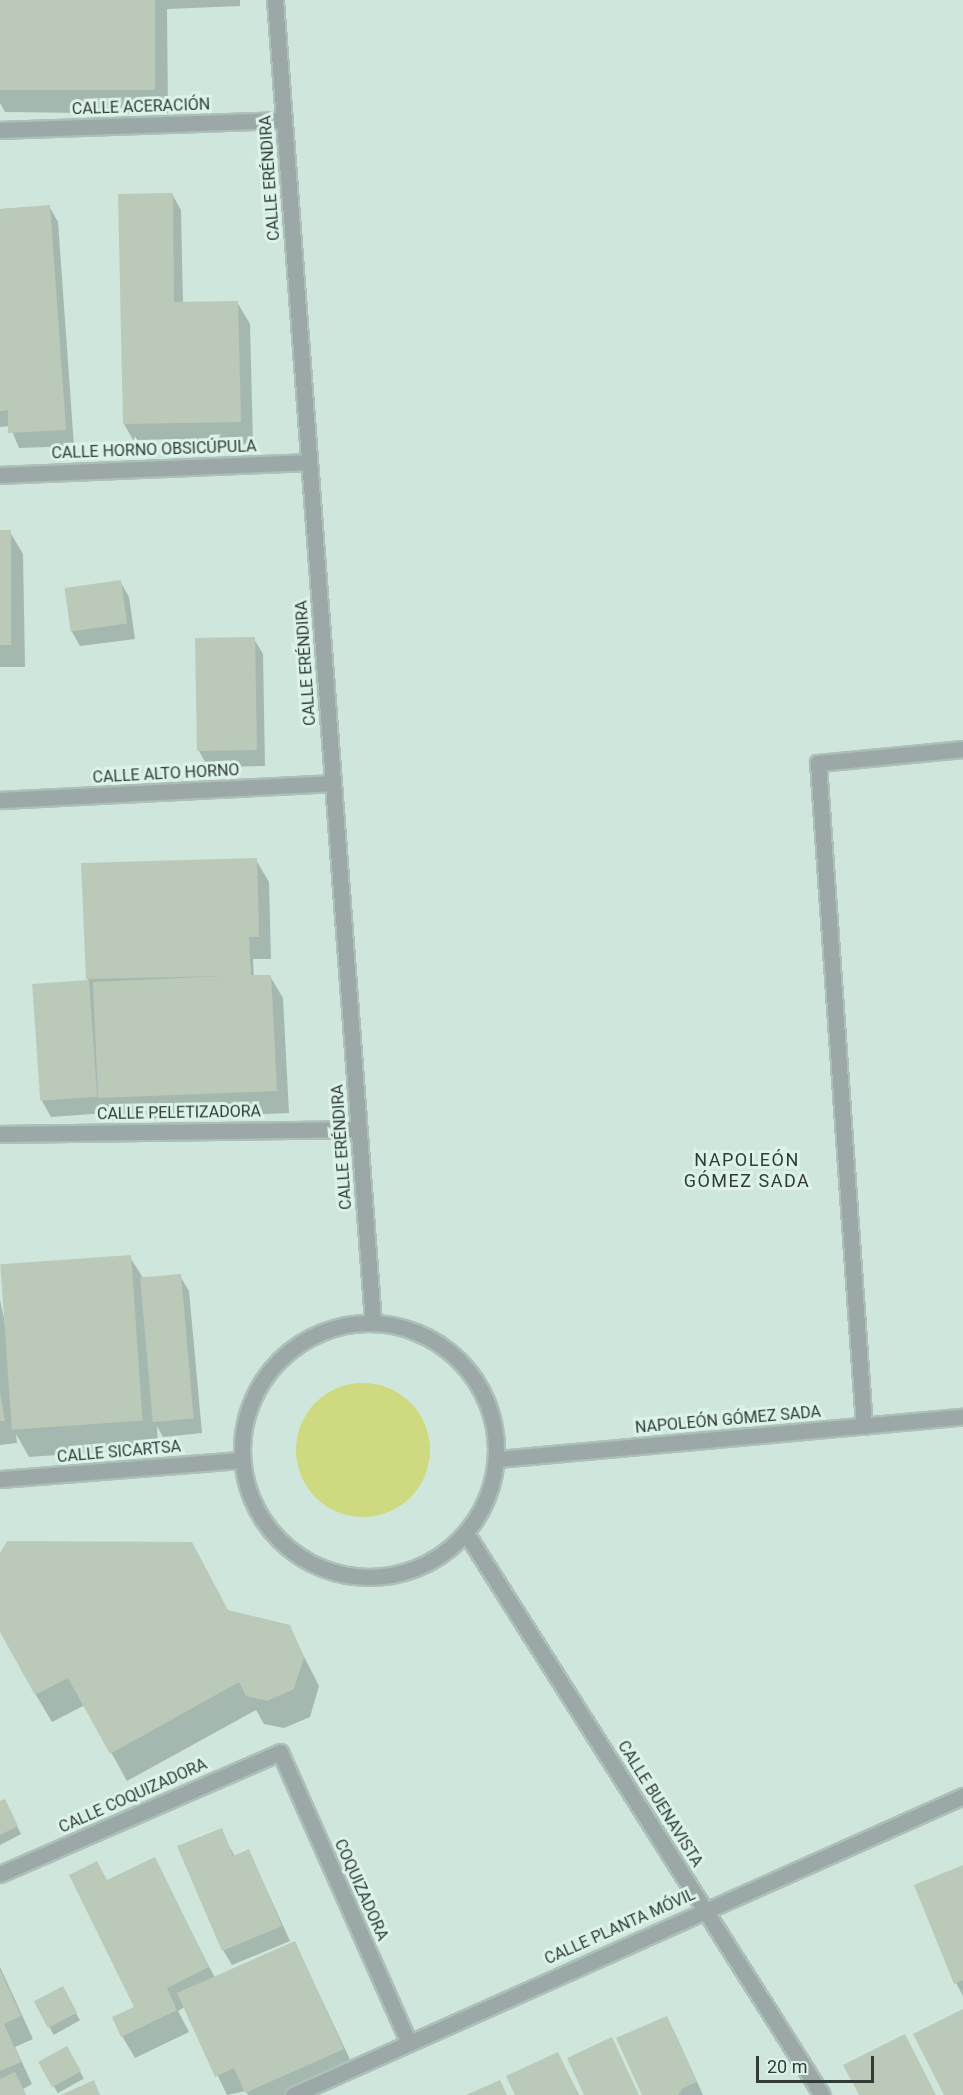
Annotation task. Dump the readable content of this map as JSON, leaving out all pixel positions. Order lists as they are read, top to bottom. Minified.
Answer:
{"streets":{"street":["CALLE ACERACIÓN","CALLE ERÉNDIRA","CALLE HORNO OBSICÚPULA","CALLE ALTO HORNO","CALLE PELETIZADORA","NAPOLEÓN GÓMEZ SADA","CALLE SICARTSA","CALLE COQUIZADORA","CALLE BUENAVISTA","COQUIZADORA","CALLE PLANTA MÓVIL"]},"crossings":[["CALLE ACERACIÓN","CALLE ERÉNDIRA"],["CALLE ERÉNDIRA","CALLE HORNO OBSICÚPULA"],["CALLE ERÉNDIRA","CALLE ALTO HORNO"],["CALLE ERÉNDIRA","CALLE PELETIZADORA"],["CALLE COQUIZADORA","COQUIZADORA"],["CALLE BUENAVISTA","CALLE PLANTA MÓVIL"],["COQUIZADORA","CALLE PLANTA MÓVIL"]],"districts":["NAPOLEÓN GÓMEZ SADA"],"scale_bar":"20 m"}
